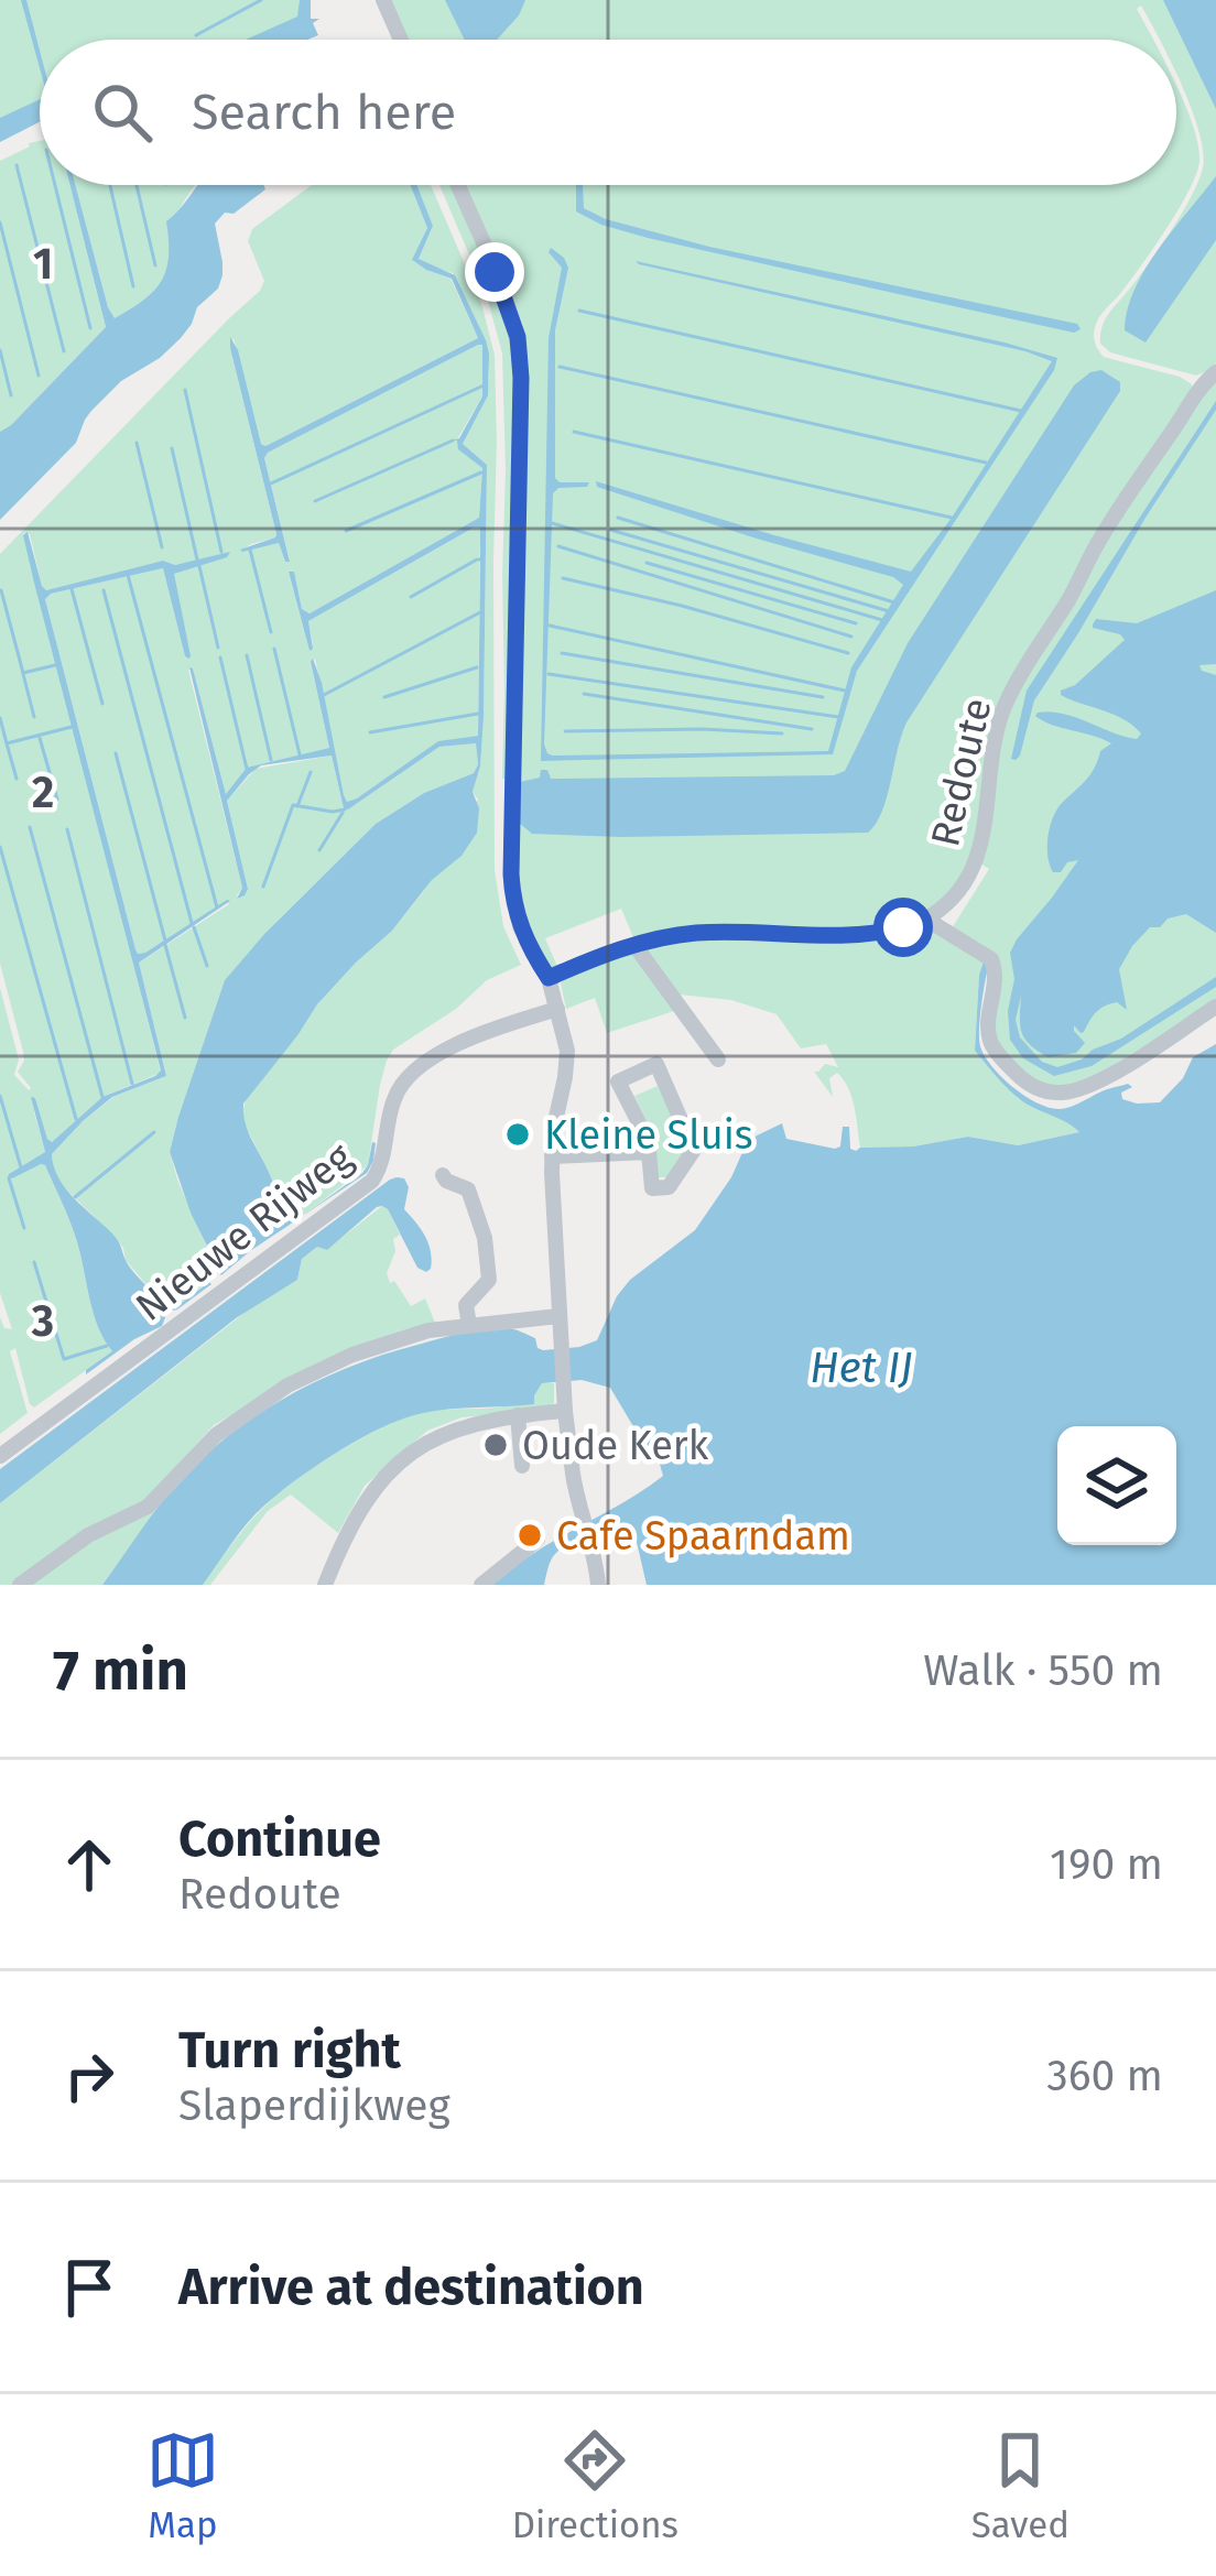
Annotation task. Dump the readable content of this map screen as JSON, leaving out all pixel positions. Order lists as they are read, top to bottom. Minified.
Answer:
{"streets":{"street":["Redoute","Nieuwe Rijweg"]},"water":["Het IJ"],"places":["Kleine Sluis","Oude Kerk","Cafe Spaarndam"],"page":{"search":"Search here","heading":["7 min","Walk · 550 m"],"list":[["Continue","Redoute","190 m"],["Turn right","Slaperdijkweg","360 m"],"Arrive at destination"],"nav":["Map","Directions","Saved"]},"grid":{"rows":["1","2","3"]}}
